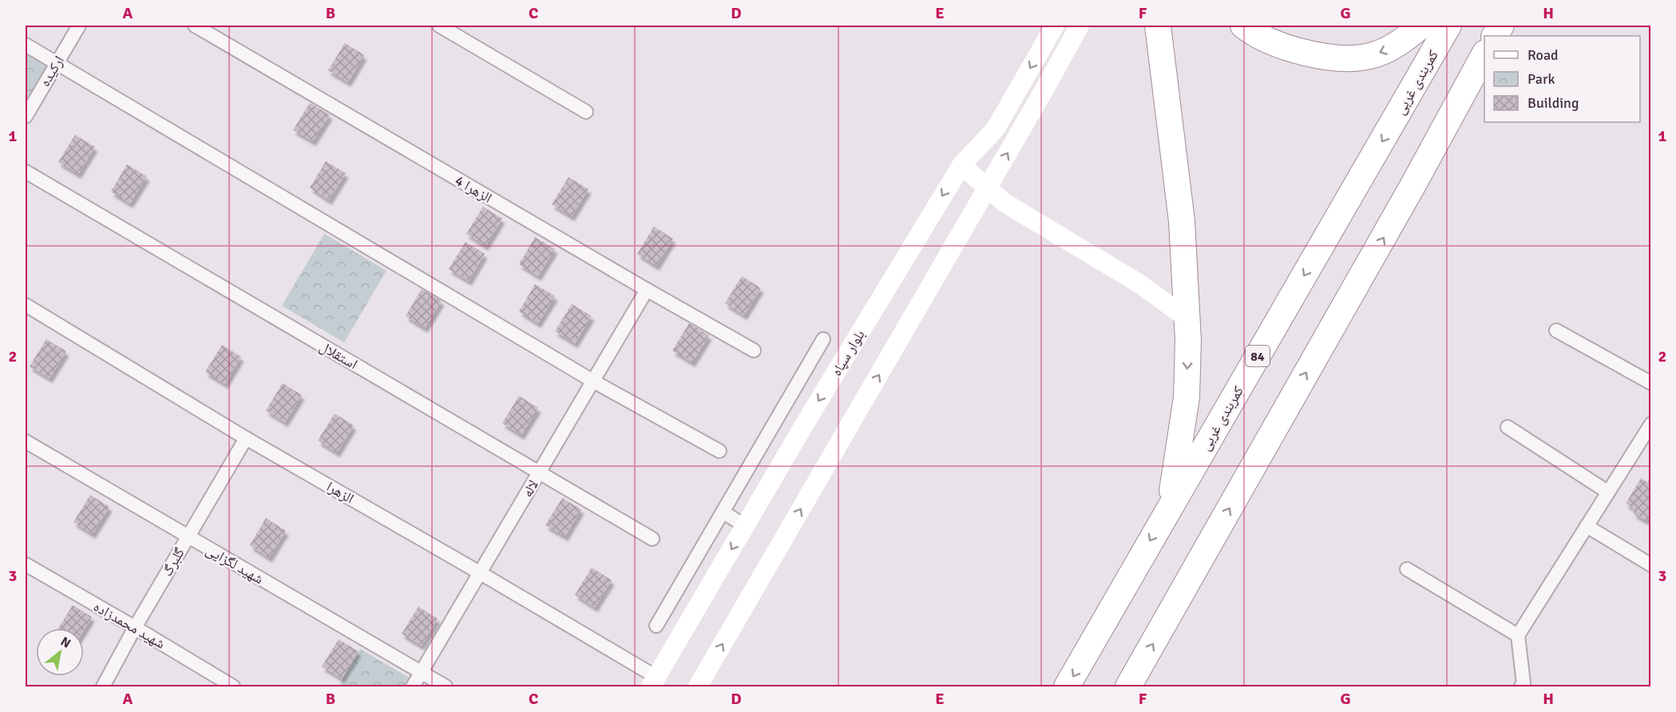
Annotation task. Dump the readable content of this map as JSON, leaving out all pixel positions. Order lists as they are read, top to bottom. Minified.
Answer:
{"streets":{"highway":["کمربندی غربی","84"],"main road":["بلوار سپاه"],"street":["ارکیده","الزهرا 4","استقلال","لاله","الزهرا","گلبرگ","شهید لگزایی","شهید محمدزاده"]},"crossings":[["الزهرا 4","لاله"],["بلوار سپاه","الزهرا"],["استقلال","لاله"],["لاله","الزهرا"],["لاله","شهید لگزایی"],["الزهرا","گلبرگ"],["گلبرگ","شهید لگزایی"],["گلبرگ","شهید محمدزاده"]],"legend":["Road","Park","Building"],"north":"top right","grid":{"columns":["A","B","C","D","E","F","G","H"],"rows":["1","2","3"]}}
